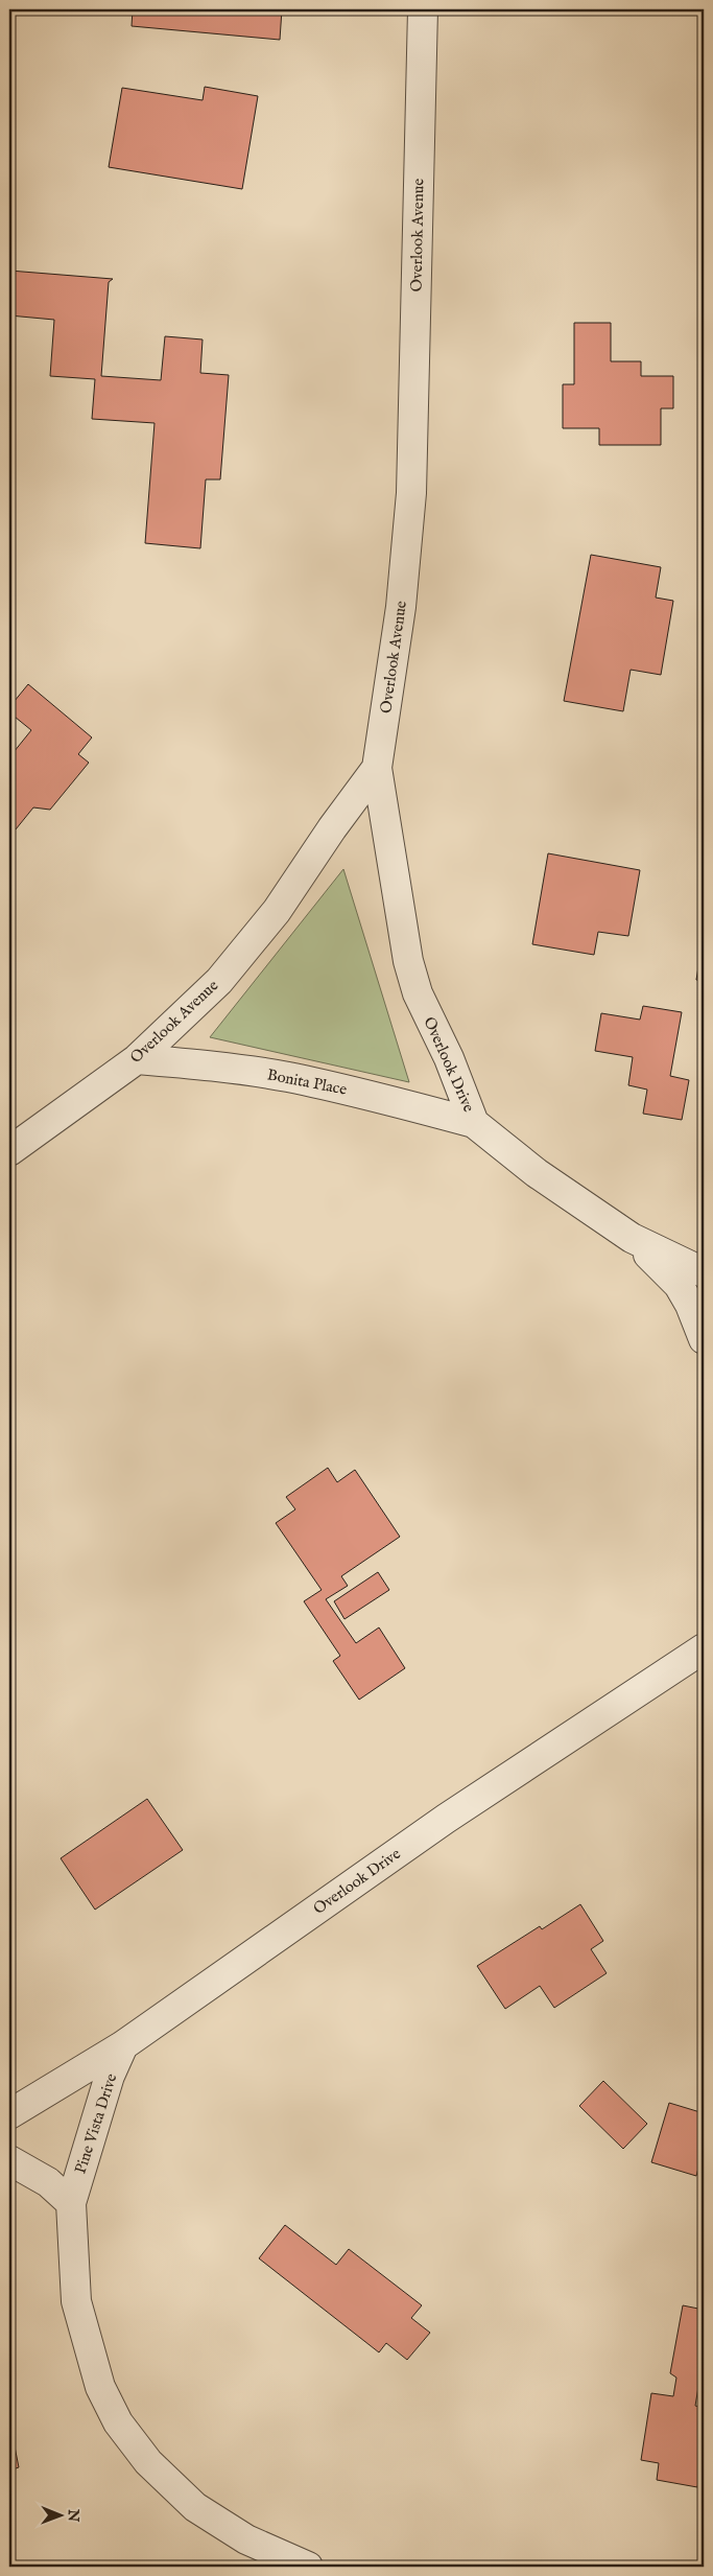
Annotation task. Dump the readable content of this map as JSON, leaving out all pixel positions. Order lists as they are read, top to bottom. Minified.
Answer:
{"streets":{"street":["Overlook Avenue","Overlook Drive","Bonita Place","Pine Vista Drive"]},"crossings":[["Overlook Avenue","Overlook Drive"],["Overlook Avenue","Bonita Place"],["Overlook Drive","Bonita Place"],["Overlook Drive","Pine Vista Drive"]],"north":"right"}
